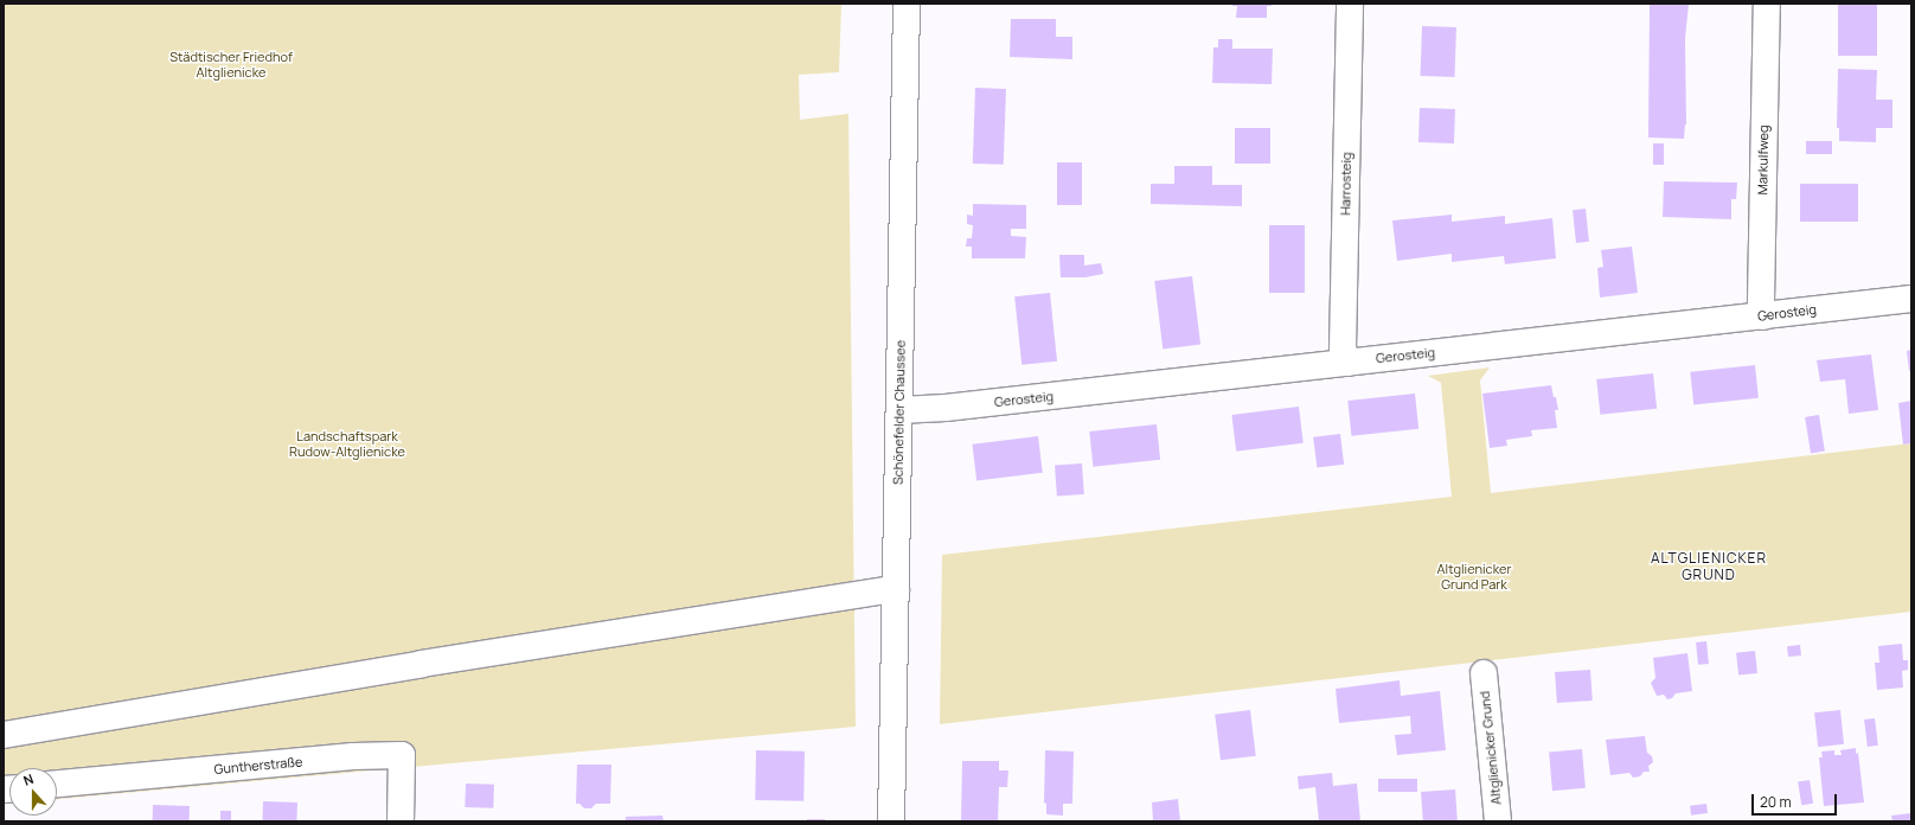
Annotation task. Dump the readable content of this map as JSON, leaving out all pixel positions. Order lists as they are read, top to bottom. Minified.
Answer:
{"streets":{"street":["Markulfweg","Harrosteig","Gerosteig","Schönefelder Chaussee","Altglienicker Grund","Guntherstraße"]},"crossings":[["Markulfweg","Gerosteig"],["Harrosteig","Gerosteig"],["Gerosteig","Schönefelder Chaussee"]],"districts":["ALTGLIENICKER GRUND"],"parks":["Städtischer Friedhof Altglienicke","Landschaftspark Rudow-Altglienicke","Altglienicker Grund Park"],"scale_bar":"20 m","north":"top"}
